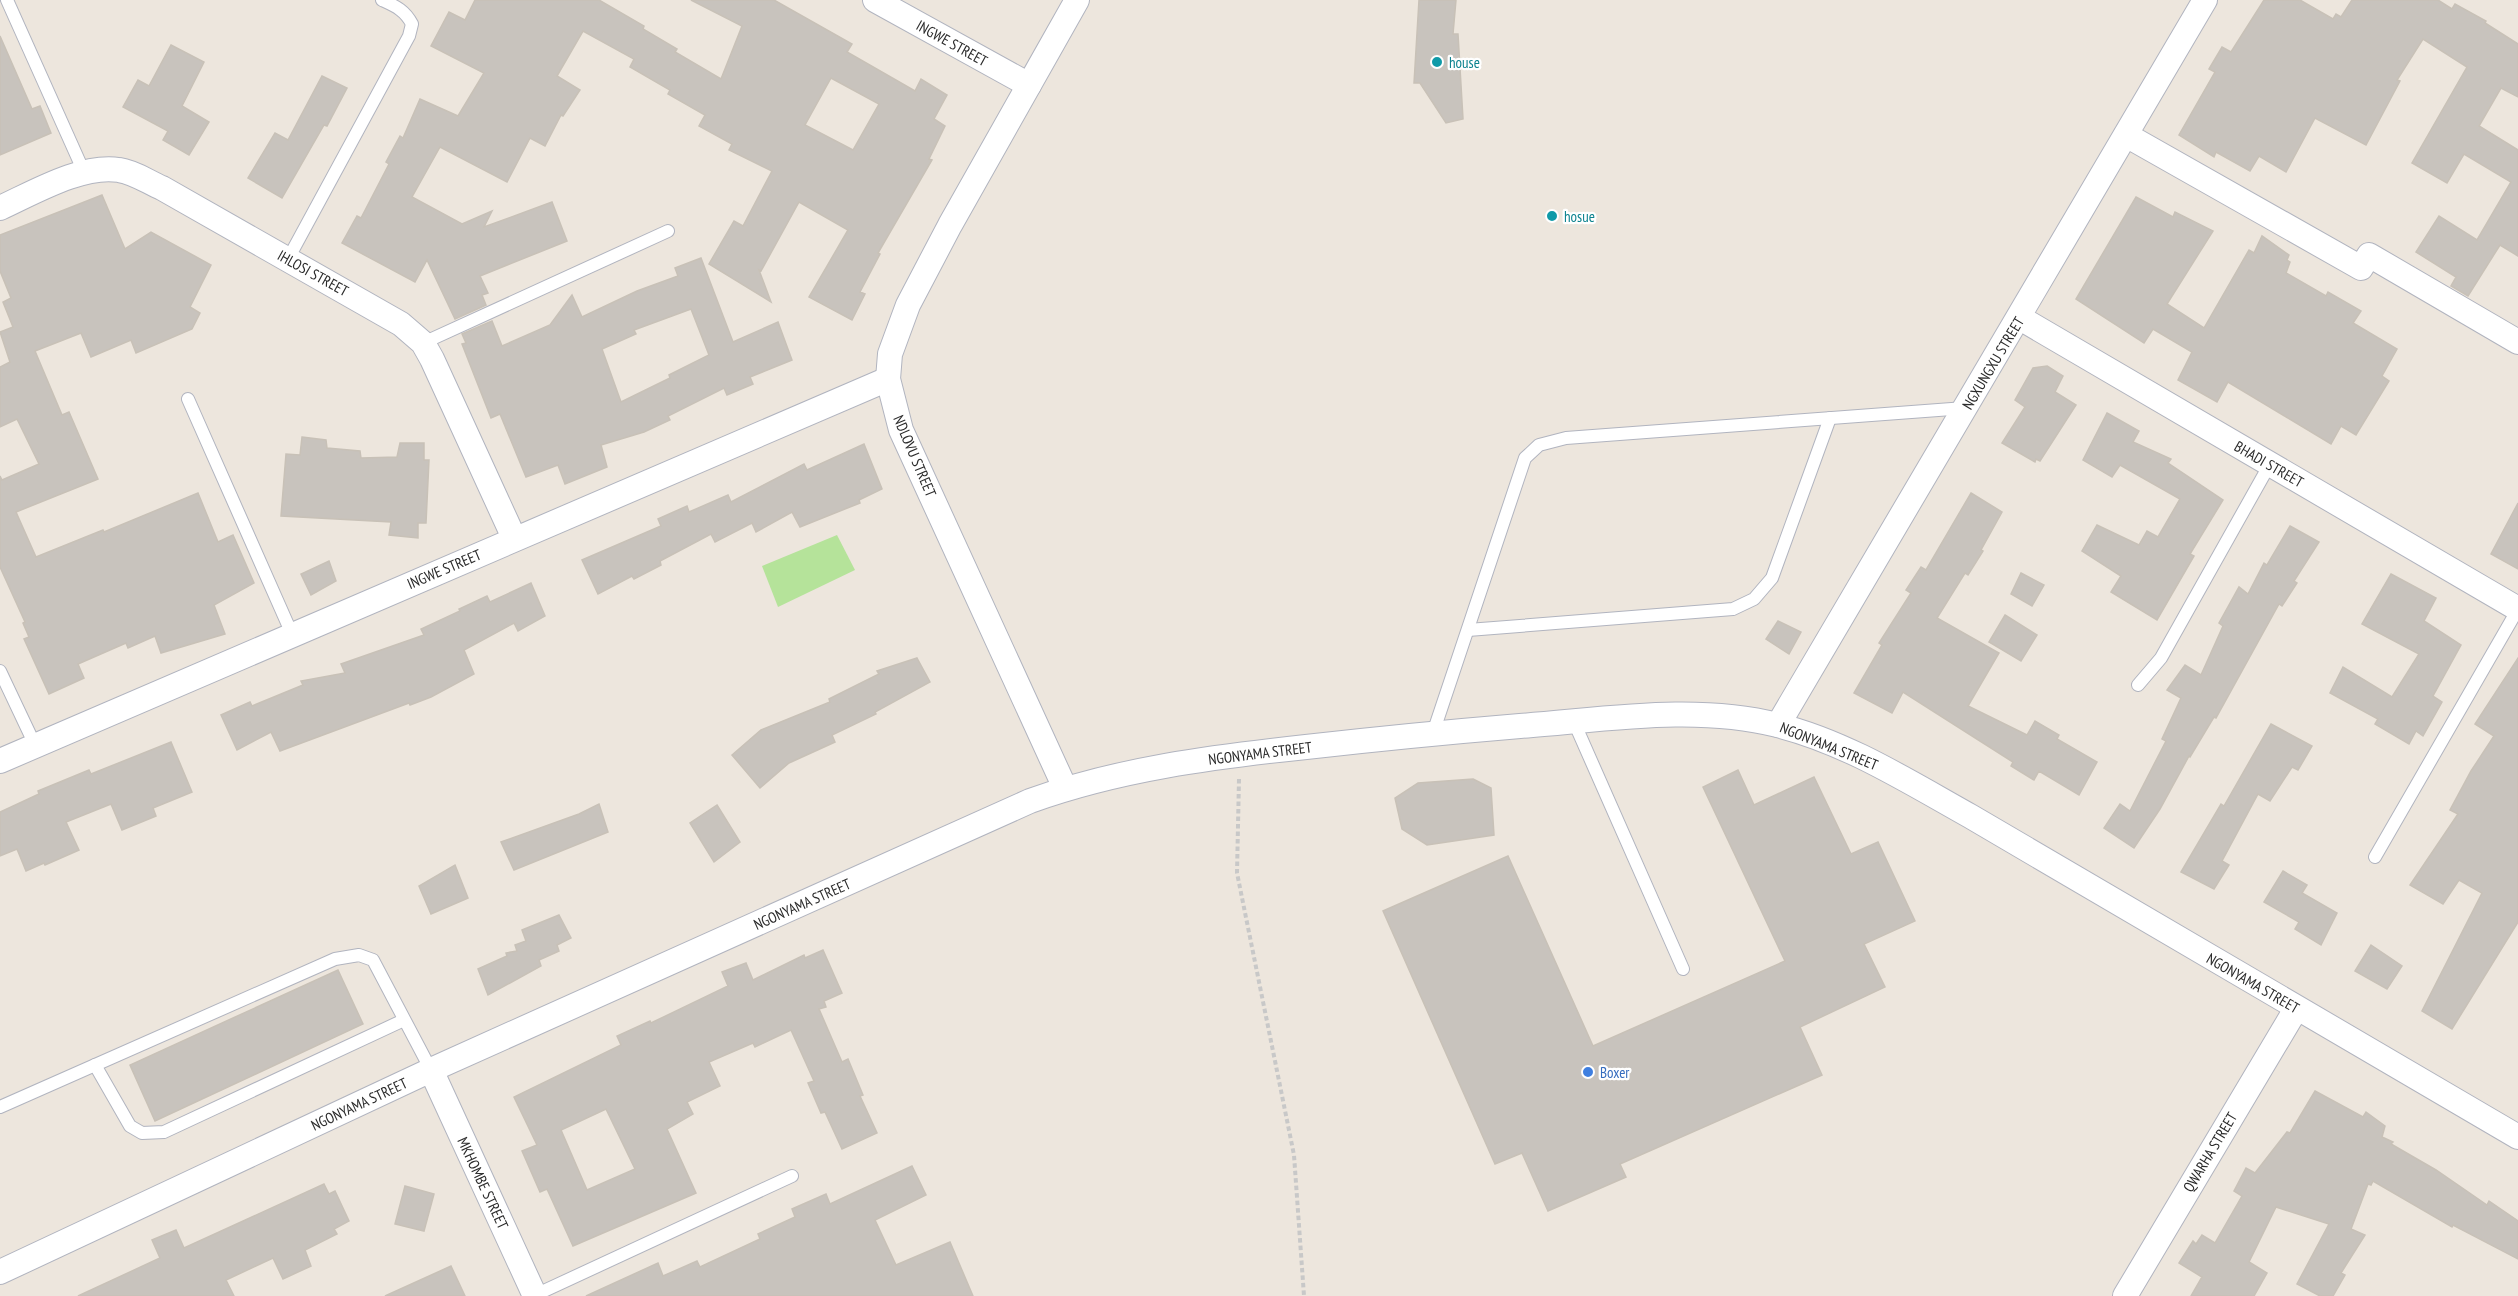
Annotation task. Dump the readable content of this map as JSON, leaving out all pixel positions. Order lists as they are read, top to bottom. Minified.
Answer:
{"streets":{"street":["INGWE STREET","IHLOSI STREET","NGXUNGXU STREET","NDLOVU STREET","BHADI STREET","NGONYAMA STREET","QWARHA STREET","MKHOMBE STREET"]},"crossings":[["INGWE STREET","IHLOSI STREET"],["INGWE STREET","NDLOVU STREET"],["NGXUNGXU STREET","BHADI STREET"],["NGXUNGXU STREET","NGONYAMA STREET"],["NDLOVU STREET","NGONYAMA STREET"],["NGONYAMA STREET","QWARHA STREET"],["NGONYAMA STREET","MKHOMBE STREET"]],"places":["house","hosue","Boxer"]}
